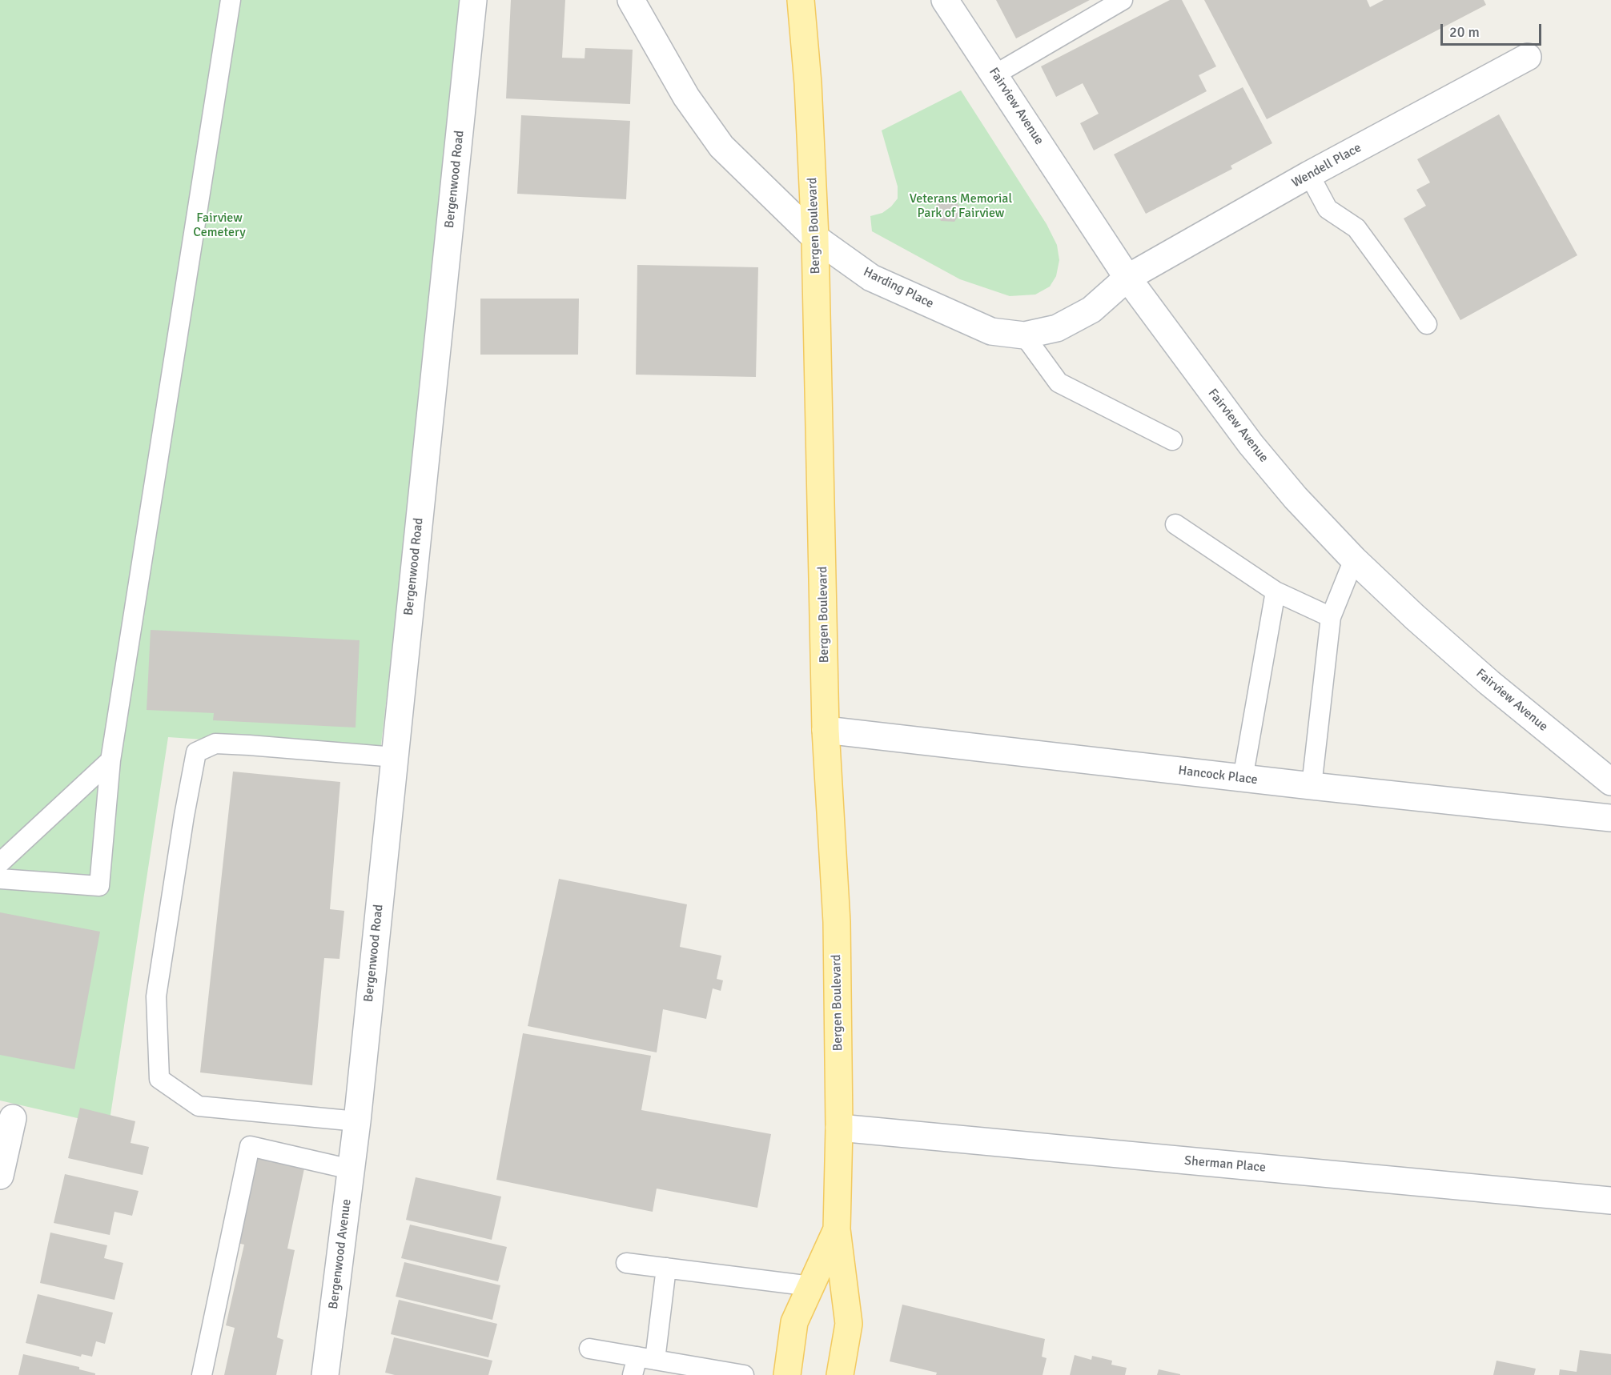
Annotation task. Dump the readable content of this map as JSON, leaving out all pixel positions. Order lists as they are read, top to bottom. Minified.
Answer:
{"streets":{"main road":["Bergen Boulevard"],"street":["Fairview Avenue","Wendell Place","Bergenwood Road","Harding Place","Hancock Place","Sherman Place","Bergenwood Avenue"]},"crossings":[["Fairview Avenue","Wendell Place"],["Fairview Avenue","Harding Place"],["Wendell Place","Harding Place"],["Bergenwood Road","Bergenwood Avenue"],["Bergen Boulevard","Harding Place"],["Bergen Boulevard","Hancock Place"],["Bergen Boulevard","Sherman Place"]],"parks":["Veterans Memorial Park of Fairview","Fairview Cemetery"],"scale_bar":"20 m"}
